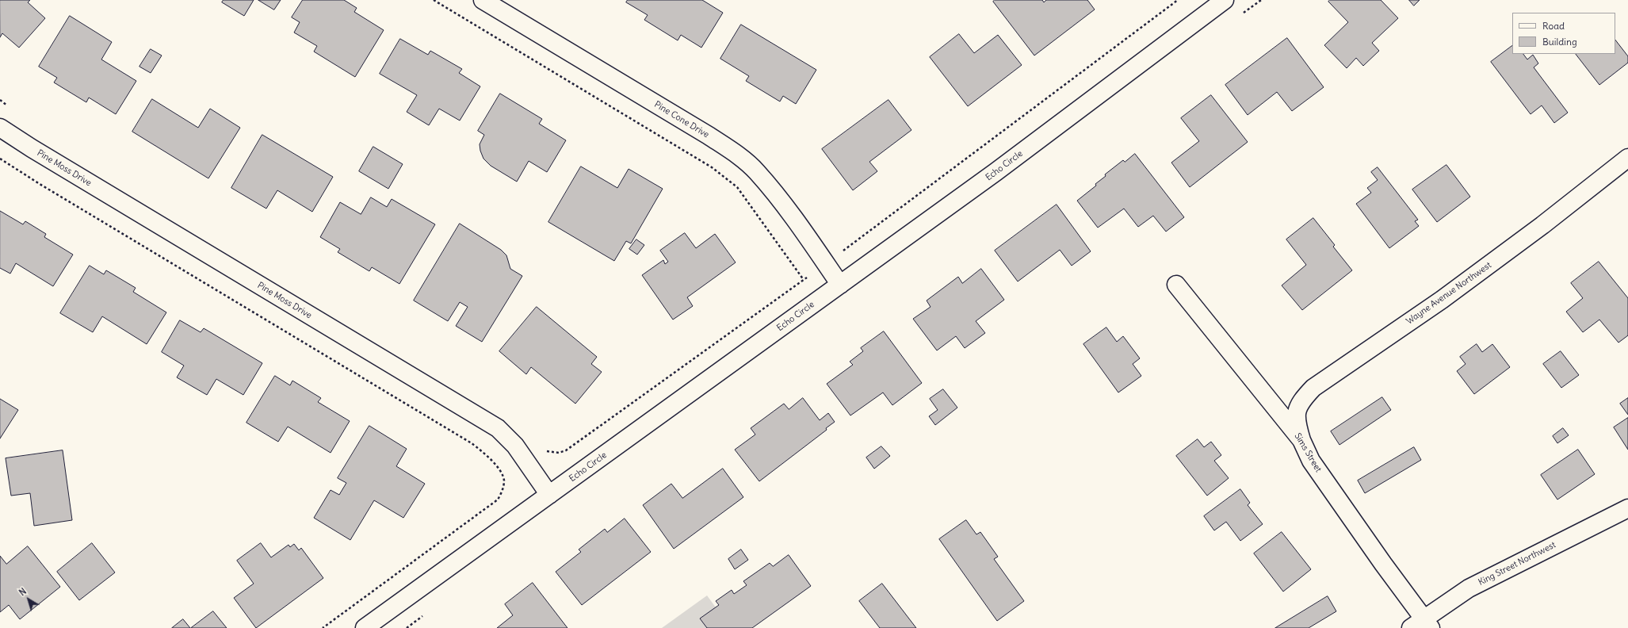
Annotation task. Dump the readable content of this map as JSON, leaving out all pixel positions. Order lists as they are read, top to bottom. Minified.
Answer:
{"streets":{"street":["Pine Cone Drive","Echo Circle","Pine Moss Drive","Wayne Avenue Northwest","Sims Street","King Street Northwest"]},"crossings":[["Pine Cone Drive","Echo Circle"],["Echo Circle","Pine Moss Drive"],["Wayne Avenue Northwest","Sims Street"],["Sims Street","King Street Northwest"]],"legend":["Road","Building"],"north":"top left"}
